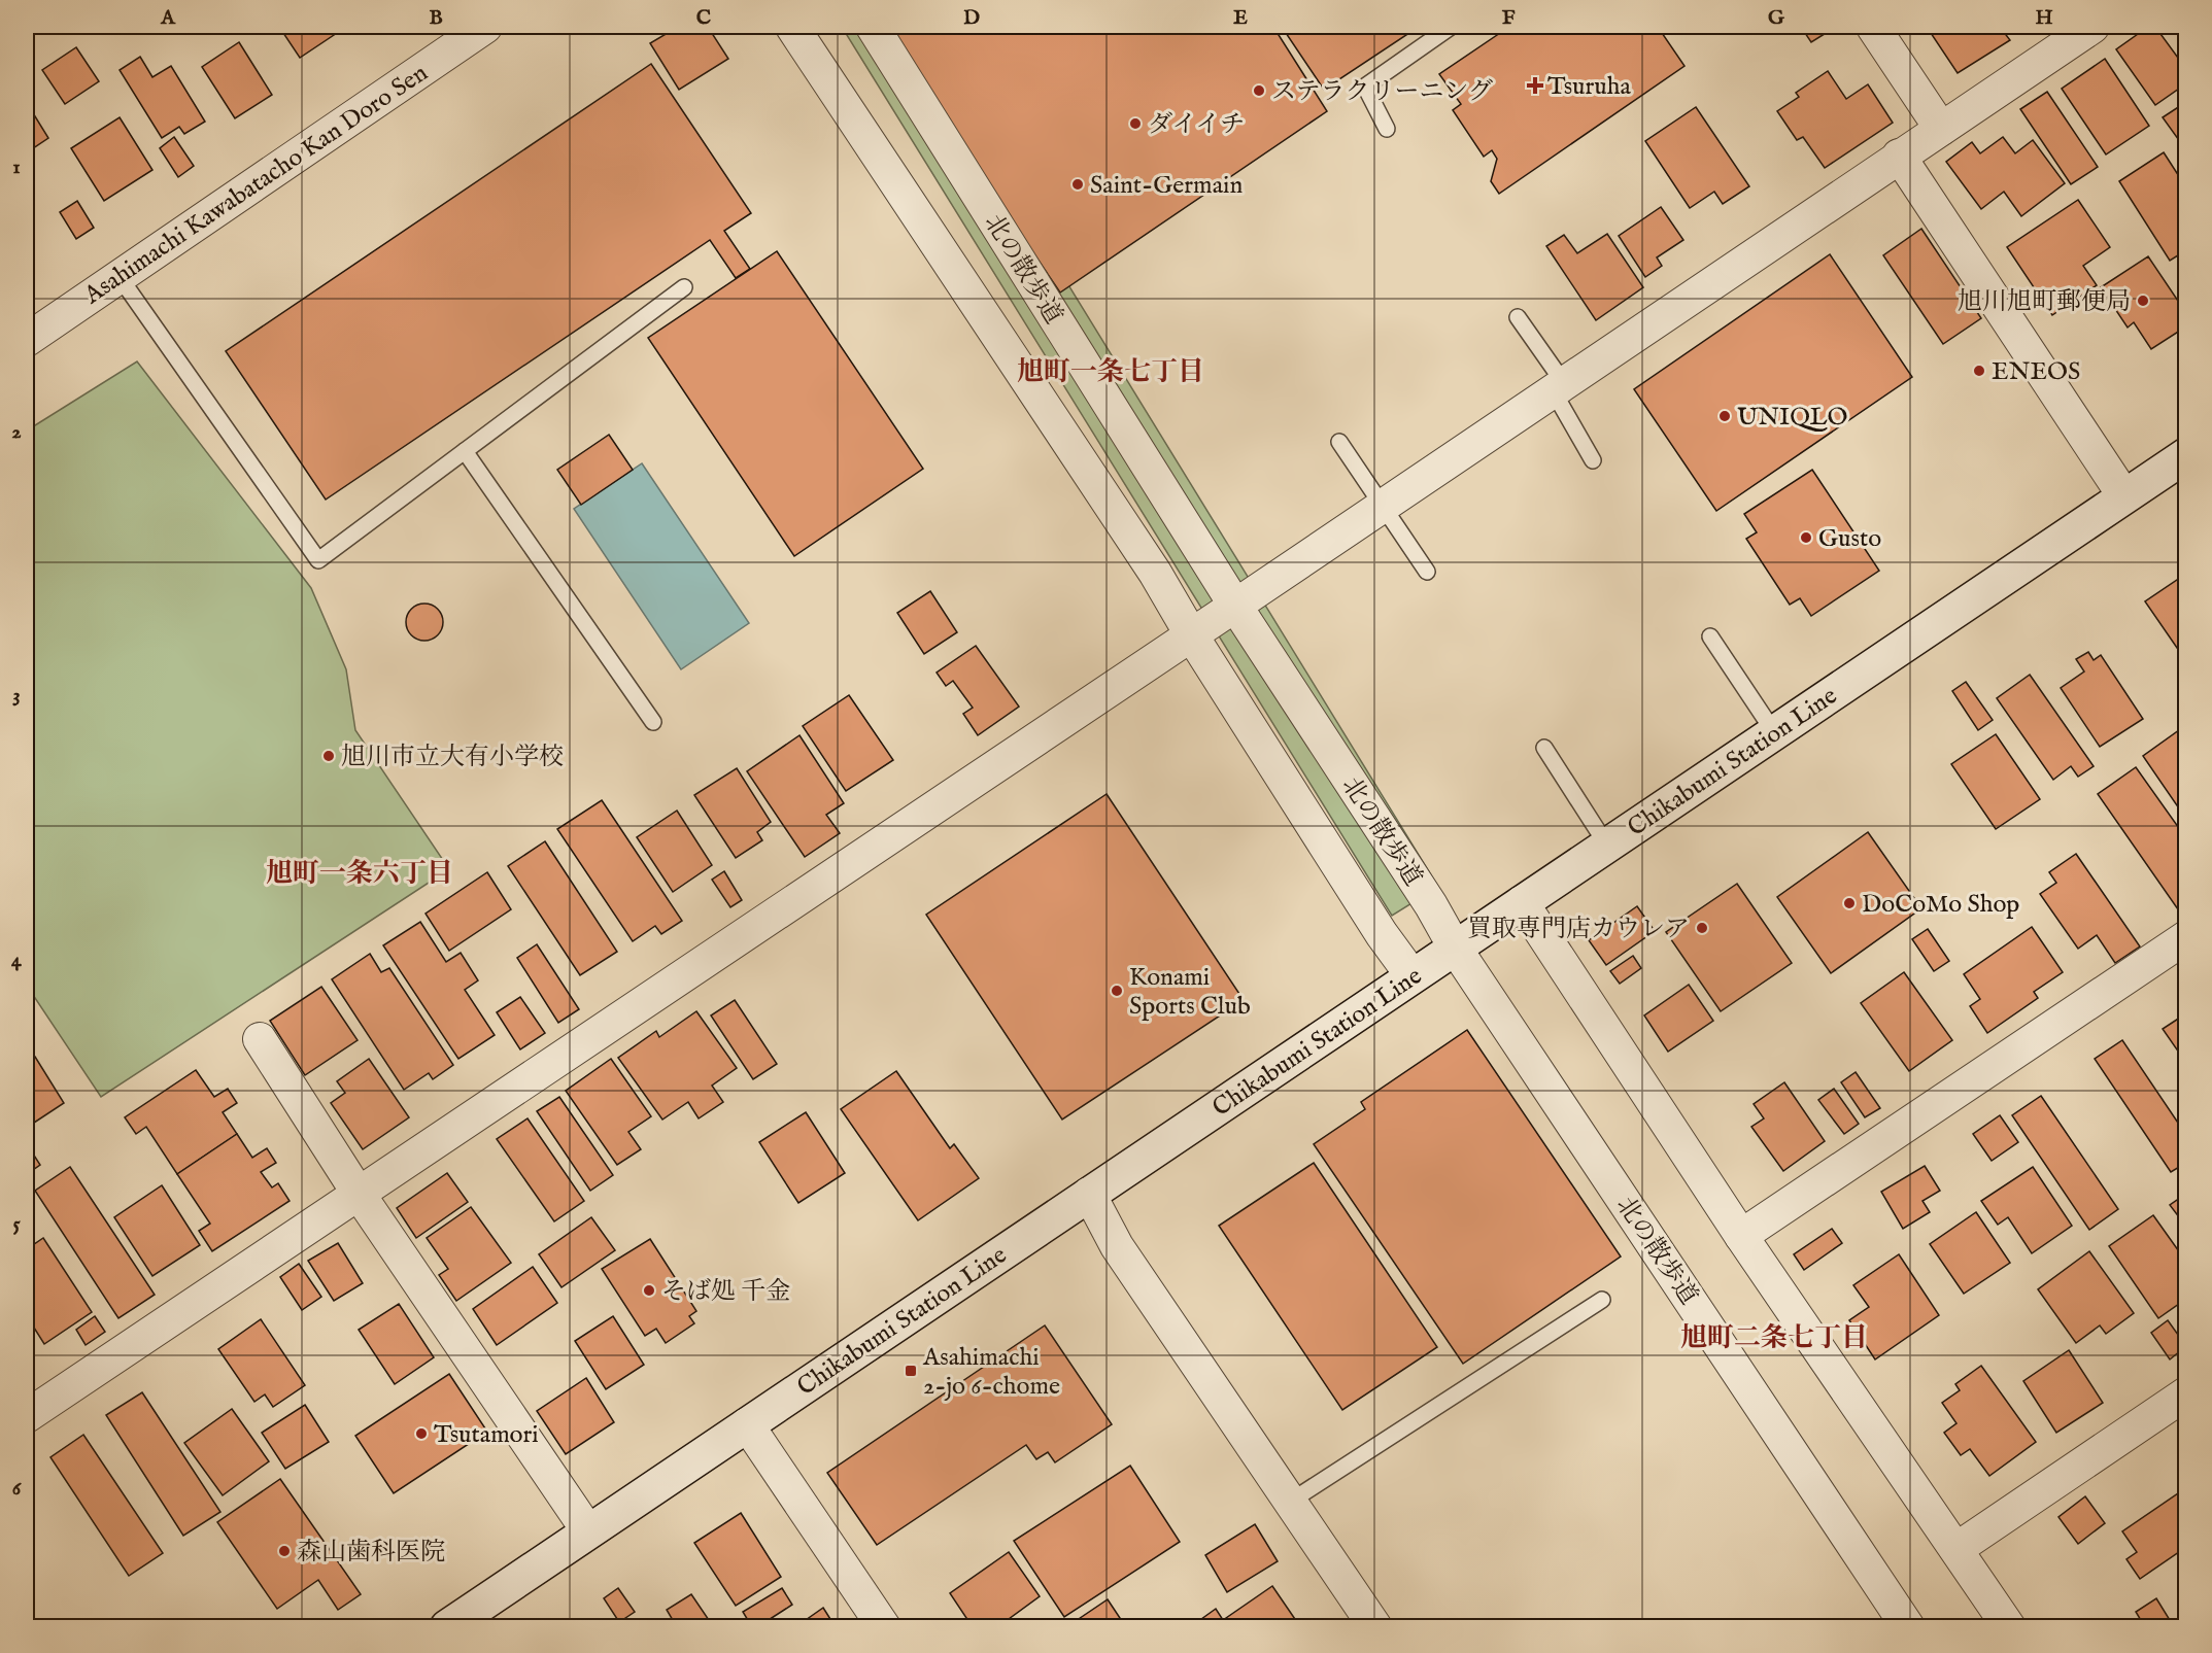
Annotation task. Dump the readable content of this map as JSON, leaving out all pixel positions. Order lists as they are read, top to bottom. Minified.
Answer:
{"streets":{"main road":["Chikabumi Station Line"],"street":["Asahimachi Kawabatacho Kan Doro Sen","北の散歩道"]},"crossings":[["北の散歩道","Chikabumi Station Line"]],"districts":["旭町一条七丁目","旭町一条六丁目","旭町二条七丁目"],"places":{"health":["Tsuruha"],"other":["ステラクリーニング","ダイイチ","Saint-Germain","旭川旭町郵便局","ENEOS","UNIQLO","Gusto","旭川市立大有小学校","DoCoMo Shop","買取専門店カウレア","Konami Sports Club","そば処 千金","Tsutamori","森山歯科医院"],"transit":["Asahimachi 2-jo 6-chome"]},"grid":{"columns":["A","B","C","D","E","F","G","H"],"rows":["1","2","3","4","5","6"]}}
